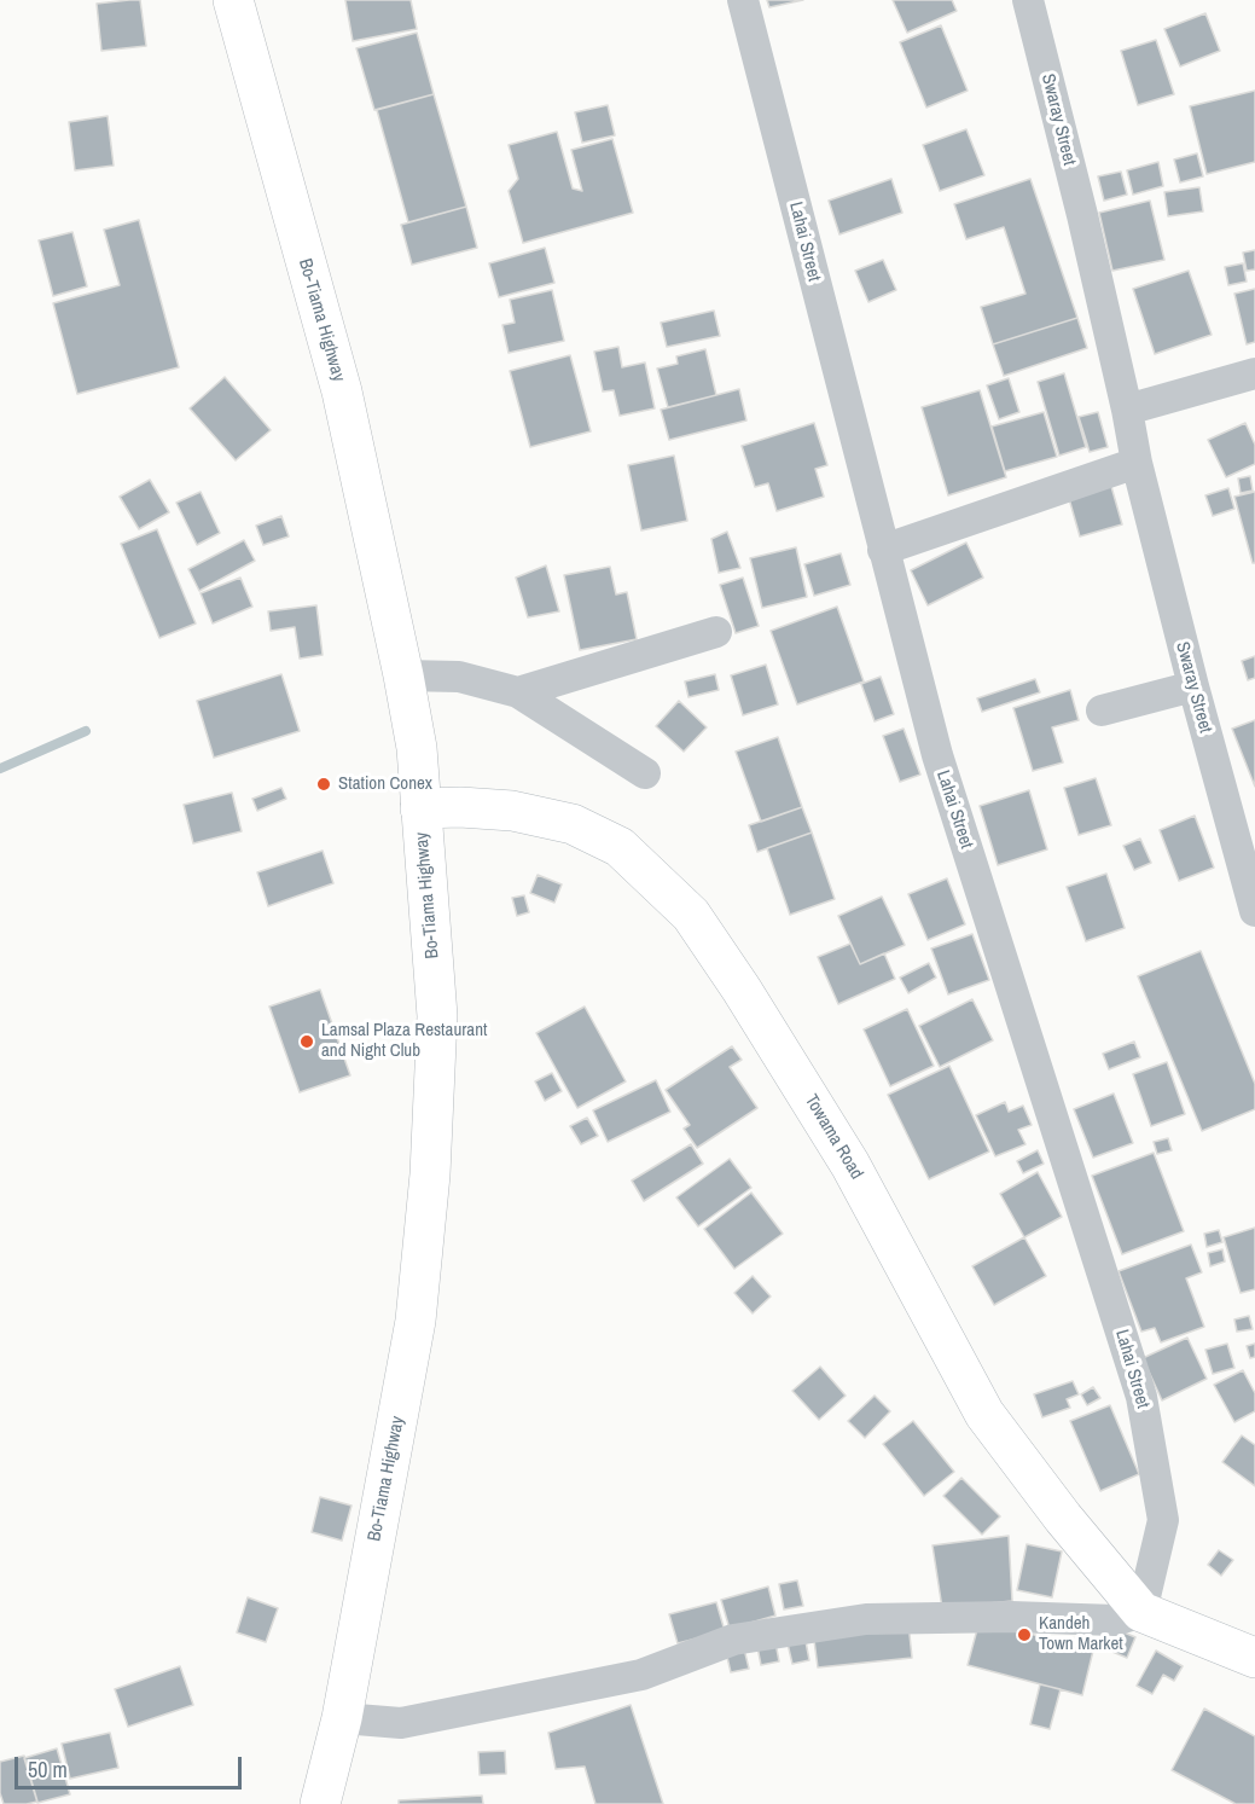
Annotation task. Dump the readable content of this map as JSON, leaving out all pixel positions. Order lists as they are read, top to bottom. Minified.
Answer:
{"streets":{"main road":["Bo-Tiama Highway","Towama Road"],"street":["Swaray Street","Lahai Street"]},"crossings":[["Lahai Street","Towama Road"],["Bo-Tiama Highway","Towama Road"]],"places":["Station Conex","Lamsal Plaza Restaurant and Night Club","Kandeh Town Market"],"scale_bar":"50 m"}
